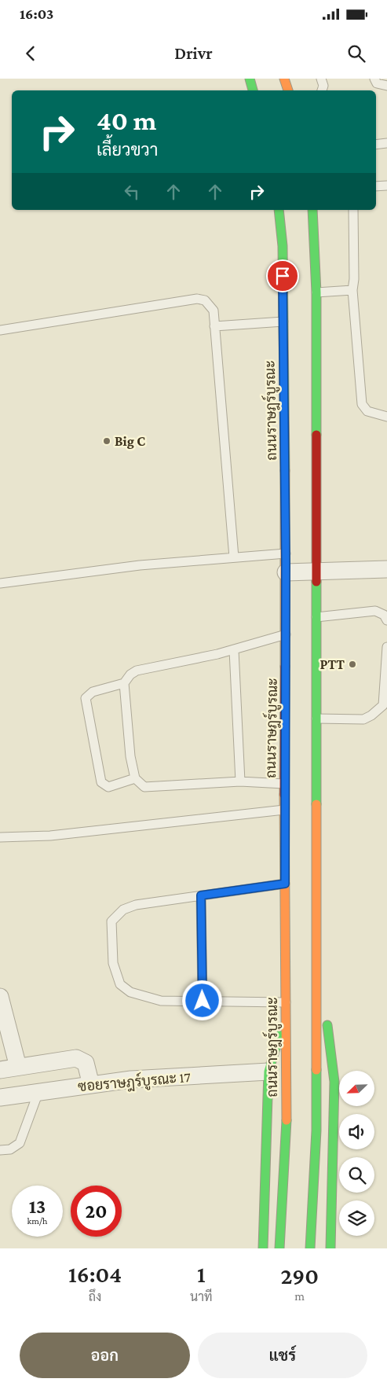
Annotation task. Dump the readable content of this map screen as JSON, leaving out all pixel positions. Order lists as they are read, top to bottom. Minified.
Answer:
{"streets":{"main road":["ถนนราษฎร์บูรณะ"],"street":["ซอยราษฎร์บูรณะ 17"]},"places":["Big C","PTT"],"north":"bottom left","page":{"status":"16:03","header":"Drivr","turn":["40 m","เลี้ยวขวา"],"speed":"13 km/h","limit":"20","eta":["16:04","ถึง","1","นาที","290","m"],"buttons":["ออก","แชร์"]}}
